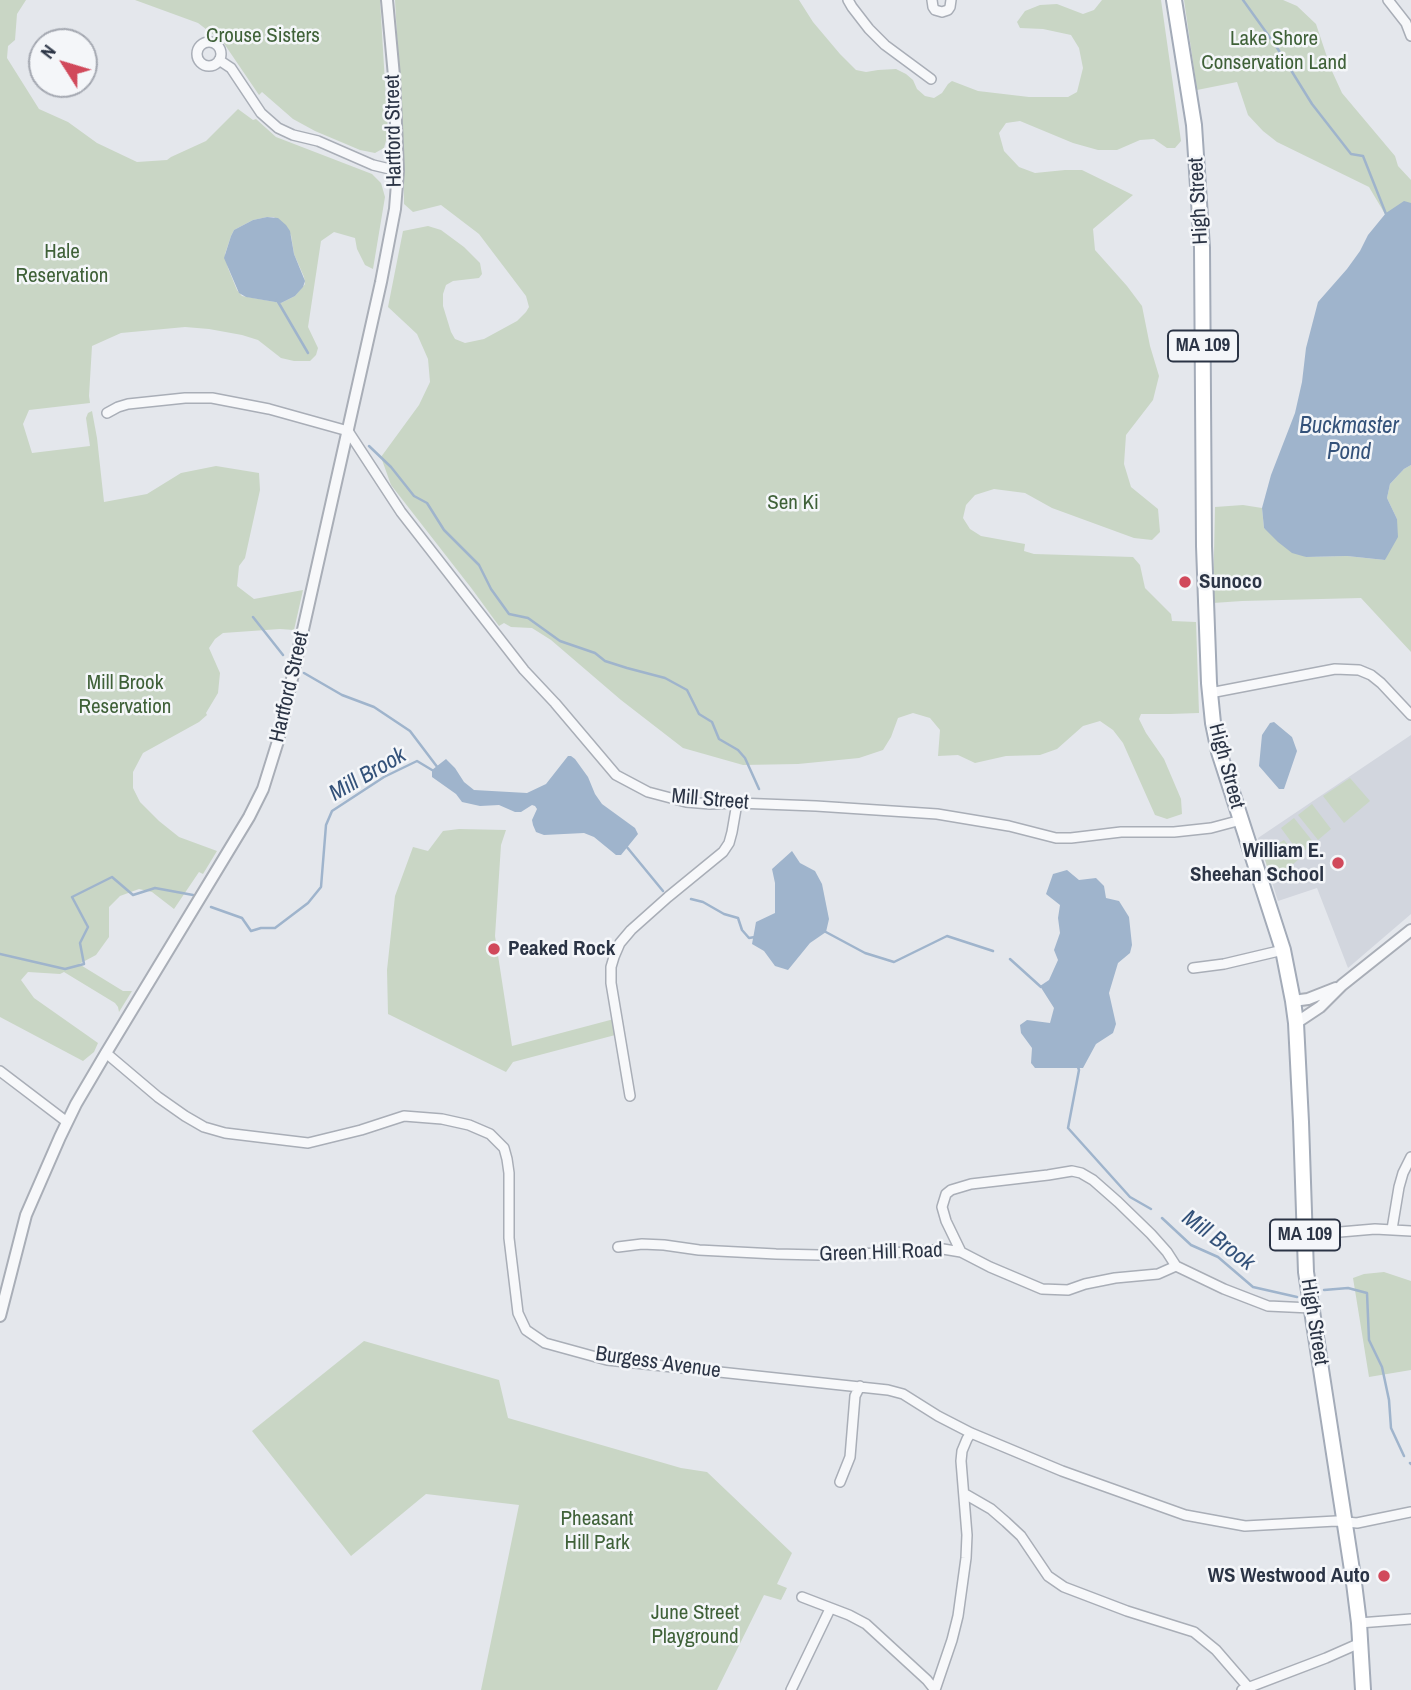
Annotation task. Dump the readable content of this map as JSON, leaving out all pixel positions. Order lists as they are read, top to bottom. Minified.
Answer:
{"streets":{"main road":["High Street","MA 109"],"street":["Hartford Street","Mill Street","Green Hill Road","Burgess Avenue"]},"crossings":[["Hartford Street","Mill Street"],["Hartford Street","Burgess Avenue"],["High Street","Mill Street"],["High Street","Burgess Avenue"]],"water":["Buckmaster Pond","Mill Brook"],"parks":["Crouse Sisters","Lake Shore Conservation Land","Hale Reservation","Sen Ki","Mill Brook Reservation","Pheasant Hill Park","June Street Playground"],"places":["Sunoco","William E. Sheehan School","Peaked Rock","WS Westwood Auto"],"north":"top left"}
